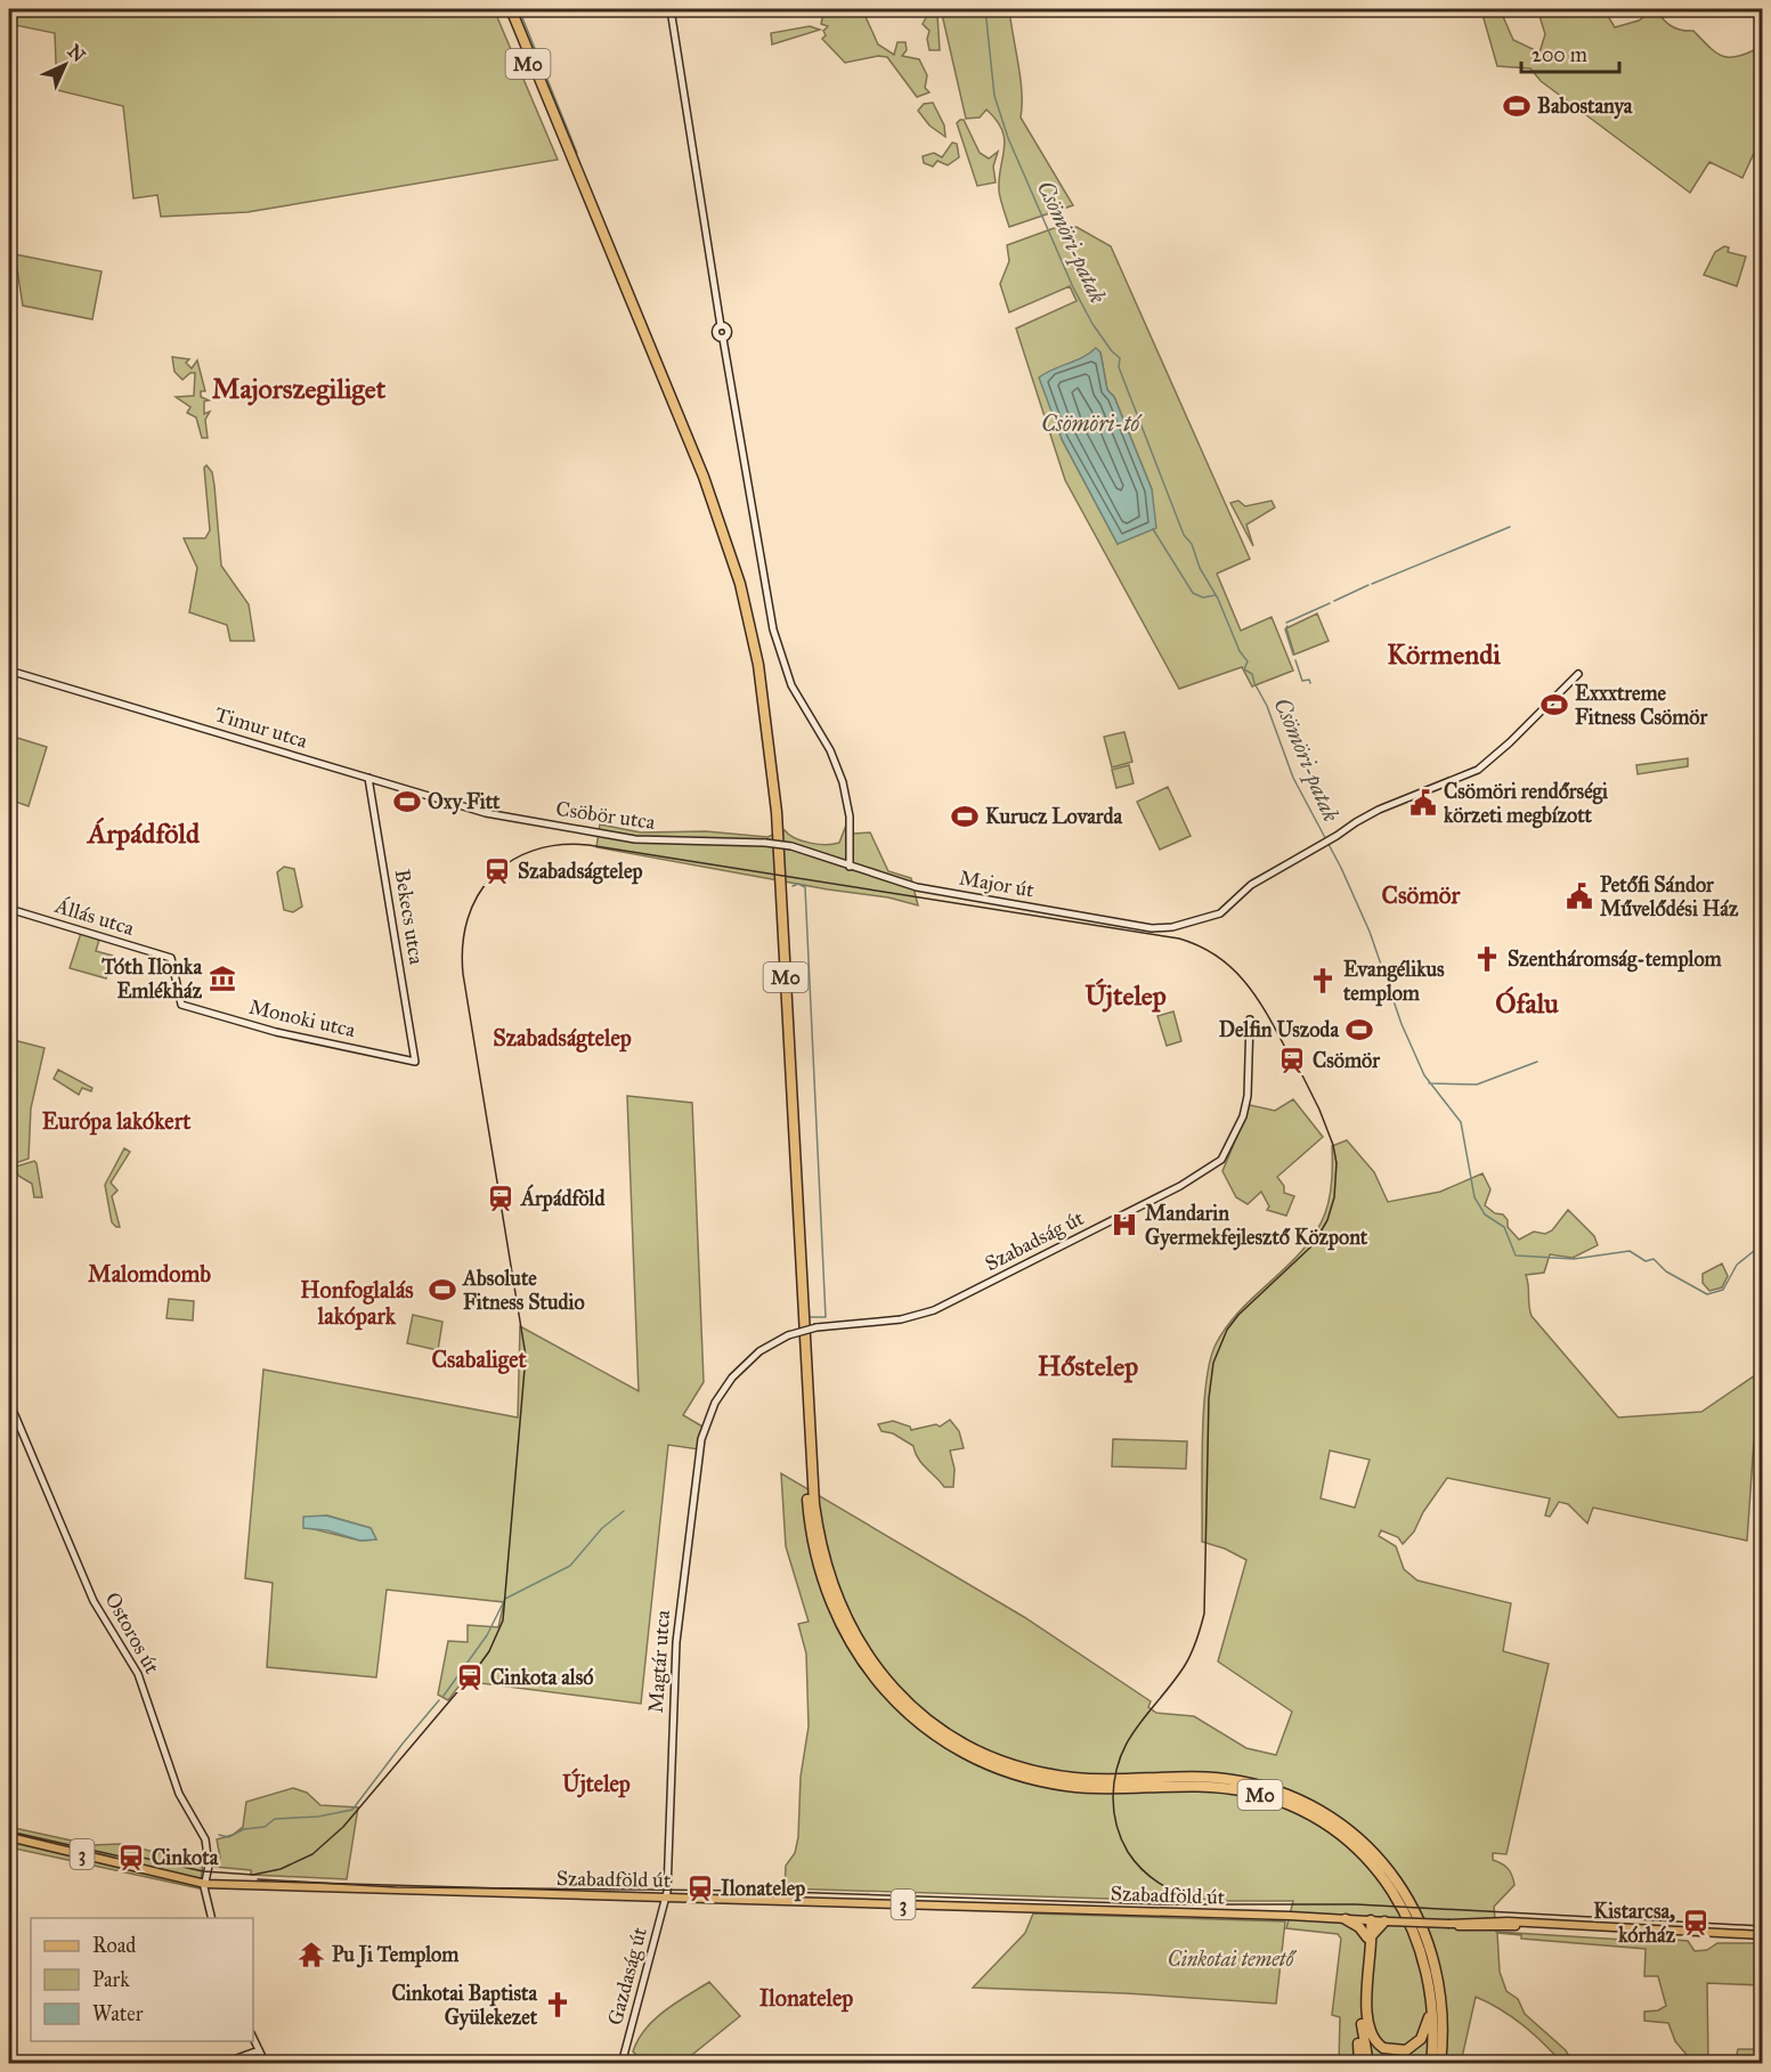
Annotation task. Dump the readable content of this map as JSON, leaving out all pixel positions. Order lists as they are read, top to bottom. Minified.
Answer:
{"streets":{"highway":["M0"],"main road":["3","Szabadföld út"],"street":["Timur utca","Csöbör utca","Major út","Állás utca","Bekecs utca","Monoki utca","Szabadság út","Ostoros út","Magtár utca","Gazdaság út"]},"crossings":[["Timur utca","Csöbör utca"],["Timur utca","Bekecs utca"],["Csöbör utca","Major út"],["Állás utca","Monoki utca"],["Bekecs utca","Monoki utca"],["Szabadság út","Magtár utca"],["Ostoros út","Szabadföld út"],["Magtár utca","Szabadföld út"],["Magtár utca","Gazdaság út"],["3","Szabadföld út"],["Szabadföld út","Gazdaság út"]],"districts":["Majorszegiliget","Körmendi","Árpádföld","Csömör","Újtelep","Ófalu","Szabadságtelep","Európa lakókert","Malomdomb","Honfoglalás lakópark","Csabaliget","Hőstelep","Újtelep","Ilonatelep"],"water":["Csömöri-patak","Csömöri-tó"],"parks":["Cinkotai temető"],"places":{"sports":["Babostanya","Exxxtreme Fitness Csömör","Oxy Fitt","Kurucz Lovarda","Delfin Uszoda","Absolute Fitness Studio"],"public building":["Csömöri rendőrségi körzeti megbízott","Petőfi Sándor Művelődési Ház"],"station":["Szabadságtelep","Csömör","Árpádföld","Cinkota alsó","Cinkota","Ilonatelep","Kistarcsa, kórház"],"church":["Szentháromság-templom","Evangélikus templom","Cinkotai Baptista Gyülekezet"],"museum":["Tóth Ilonka Emlékház"],"hospital":["Mandarin Gyermekfejlesztő Központ"],"temple":["Pu Ji Templom"]},"legend":["Road","Park","Water"],"scale_bar":"200 m","north":"top right"}
